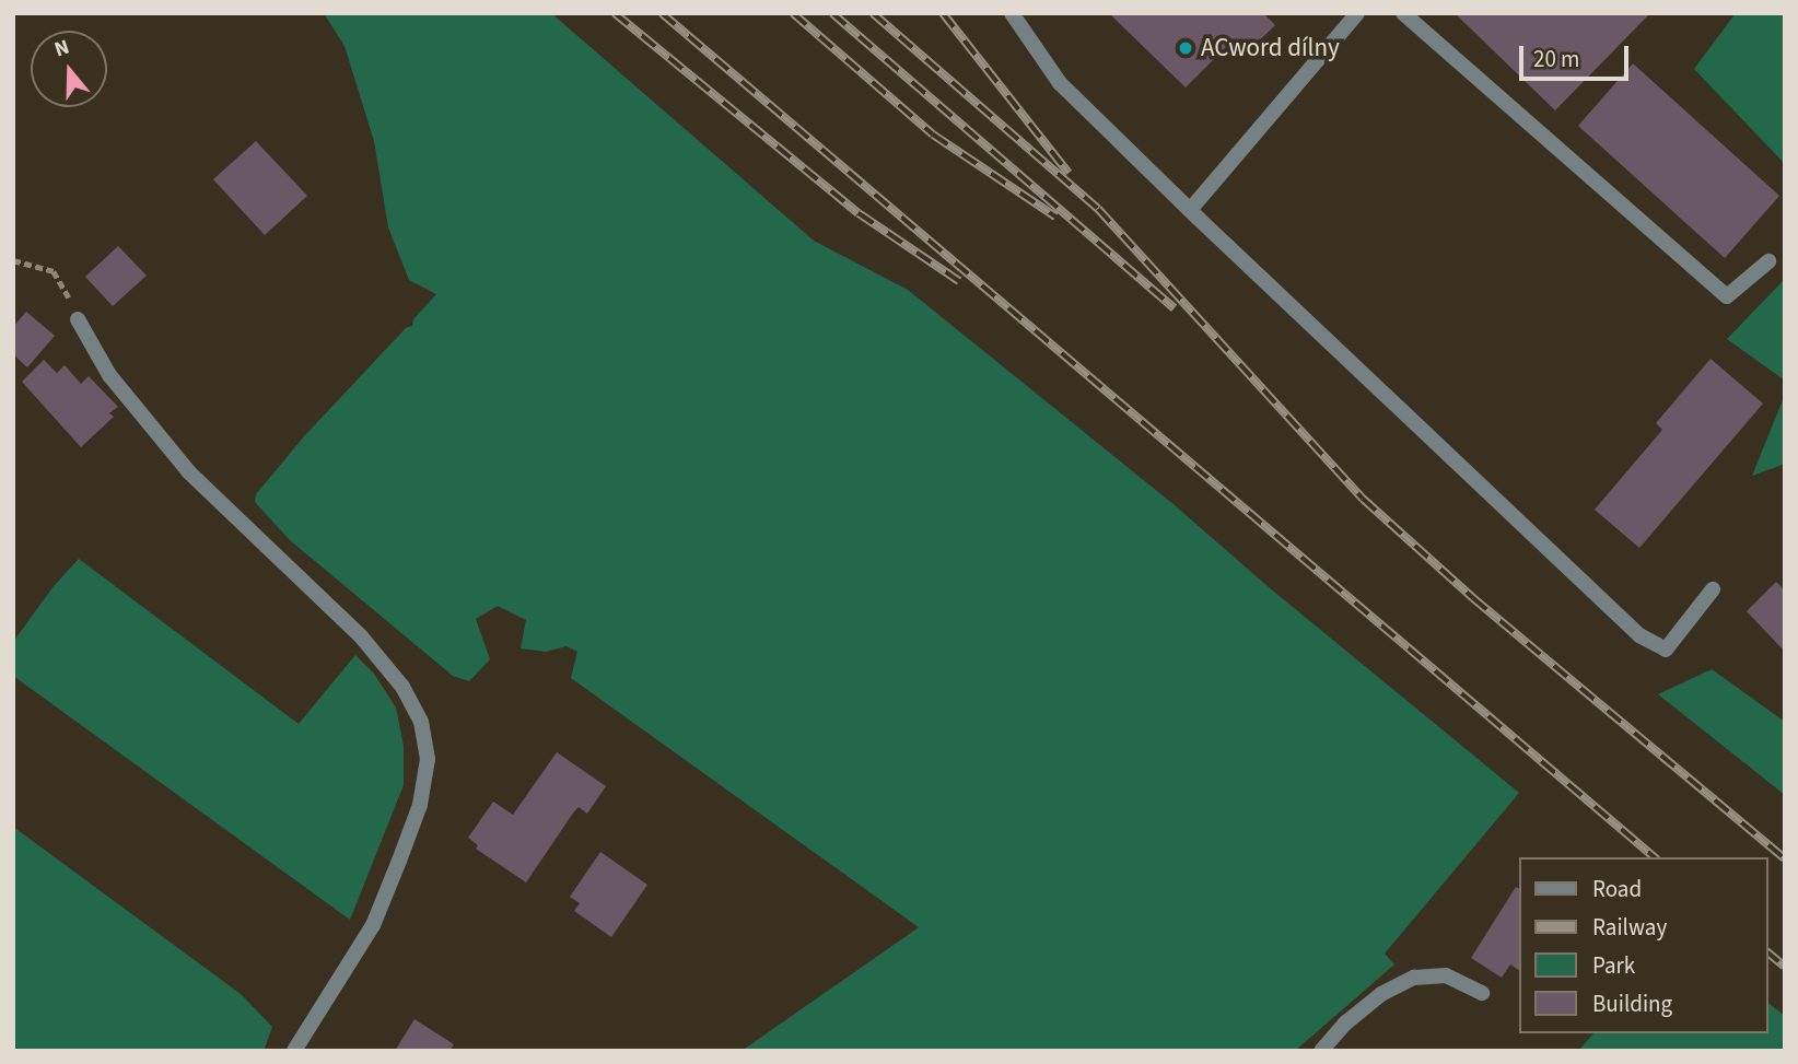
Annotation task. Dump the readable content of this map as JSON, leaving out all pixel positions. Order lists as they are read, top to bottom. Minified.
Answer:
{"places":["ACword dílny"],"legend":["Road","Railway","Park","Building"],"scale_bar":"20 m","north":"top"}
